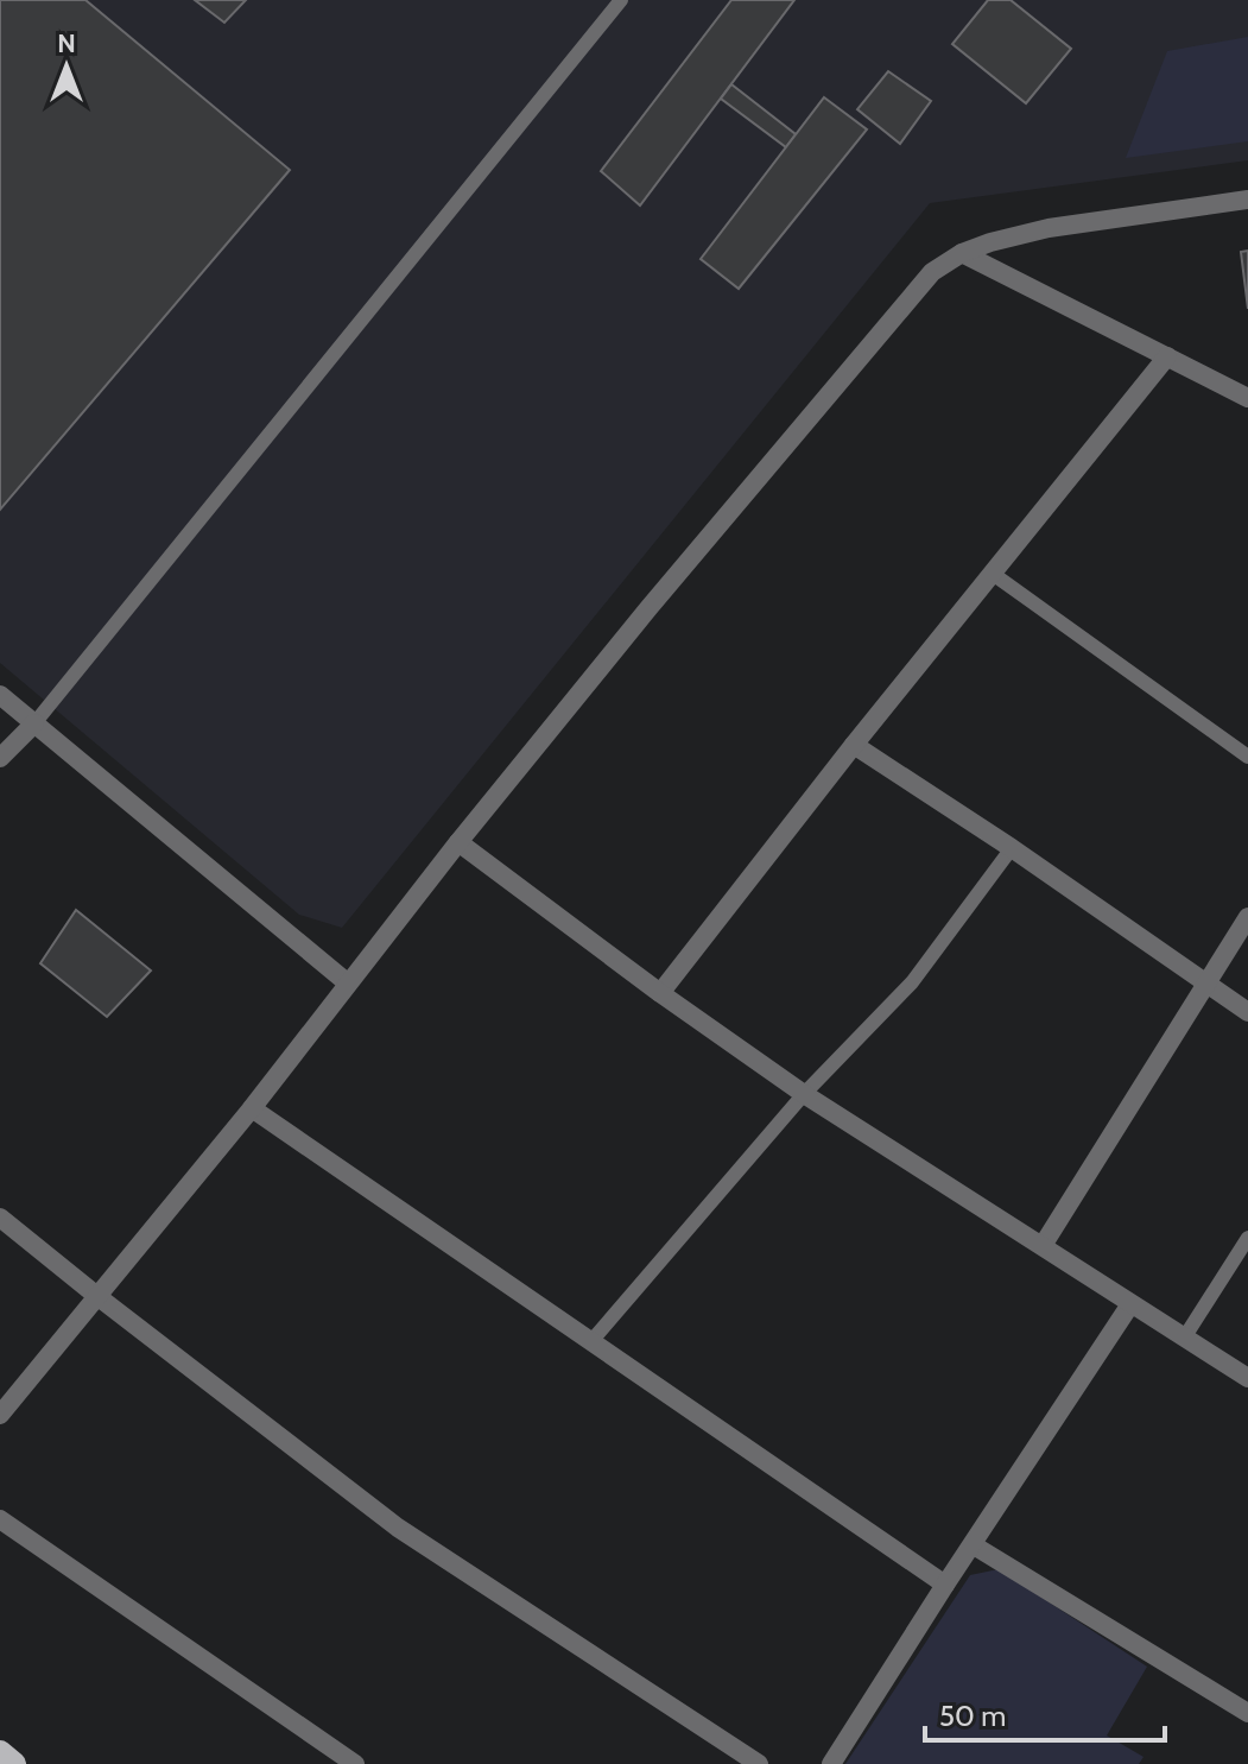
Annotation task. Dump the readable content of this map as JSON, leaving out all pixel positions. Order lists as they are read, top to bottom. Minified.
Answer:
{"scale_bar":"50 m","north":"top"}
